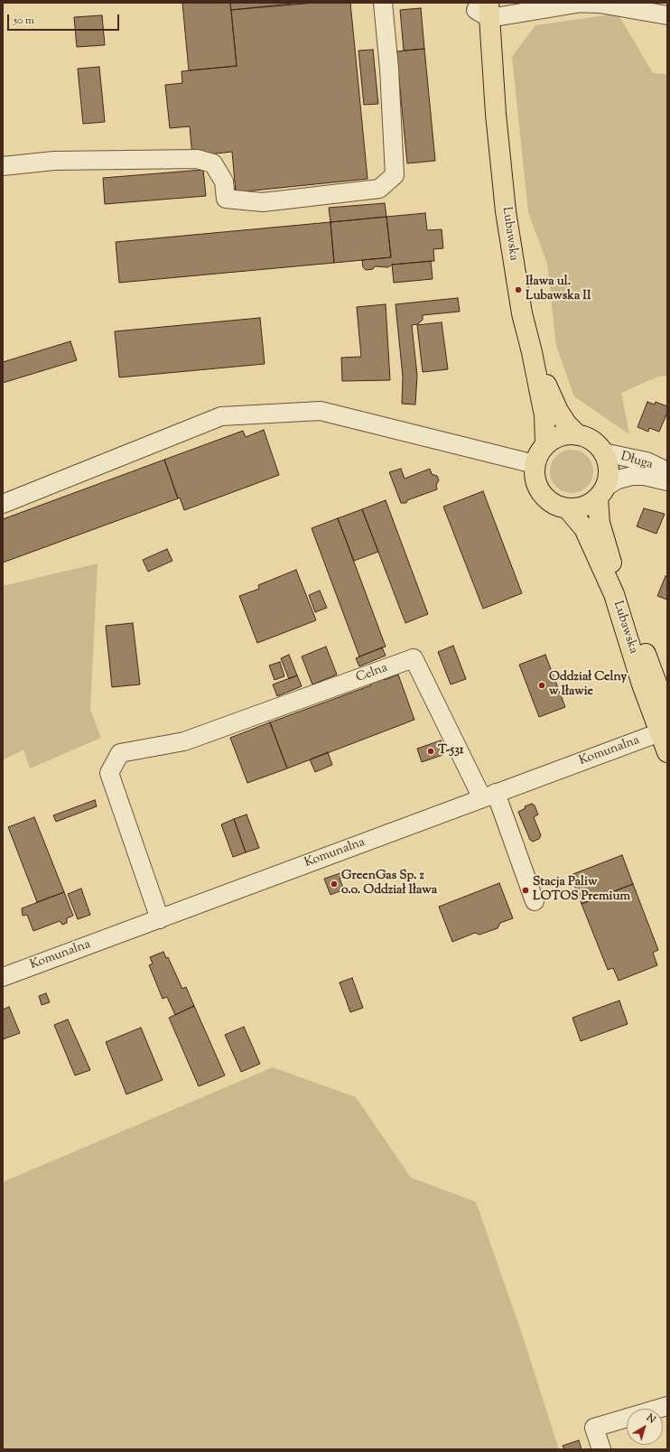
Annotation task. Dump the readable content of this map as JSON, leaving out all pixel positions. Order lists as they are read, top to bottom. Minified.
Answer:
{"streets":{"main road":["Lubawska"],"street":["Długa","Celna","Komunalna"]},"crossings":[["Lubawska","Długa"],["Lubawska","Komunalna"],["Celna","Komunalna"]],"places":["Iława ul. Lubawska II","Oddział Celny w Iławie","T-531","GreenGas Sp. z o.o. Oddział Iława","Stacja Paliw LOTOS Premium"],"scale_bar":"50 m","north":"top right"}
